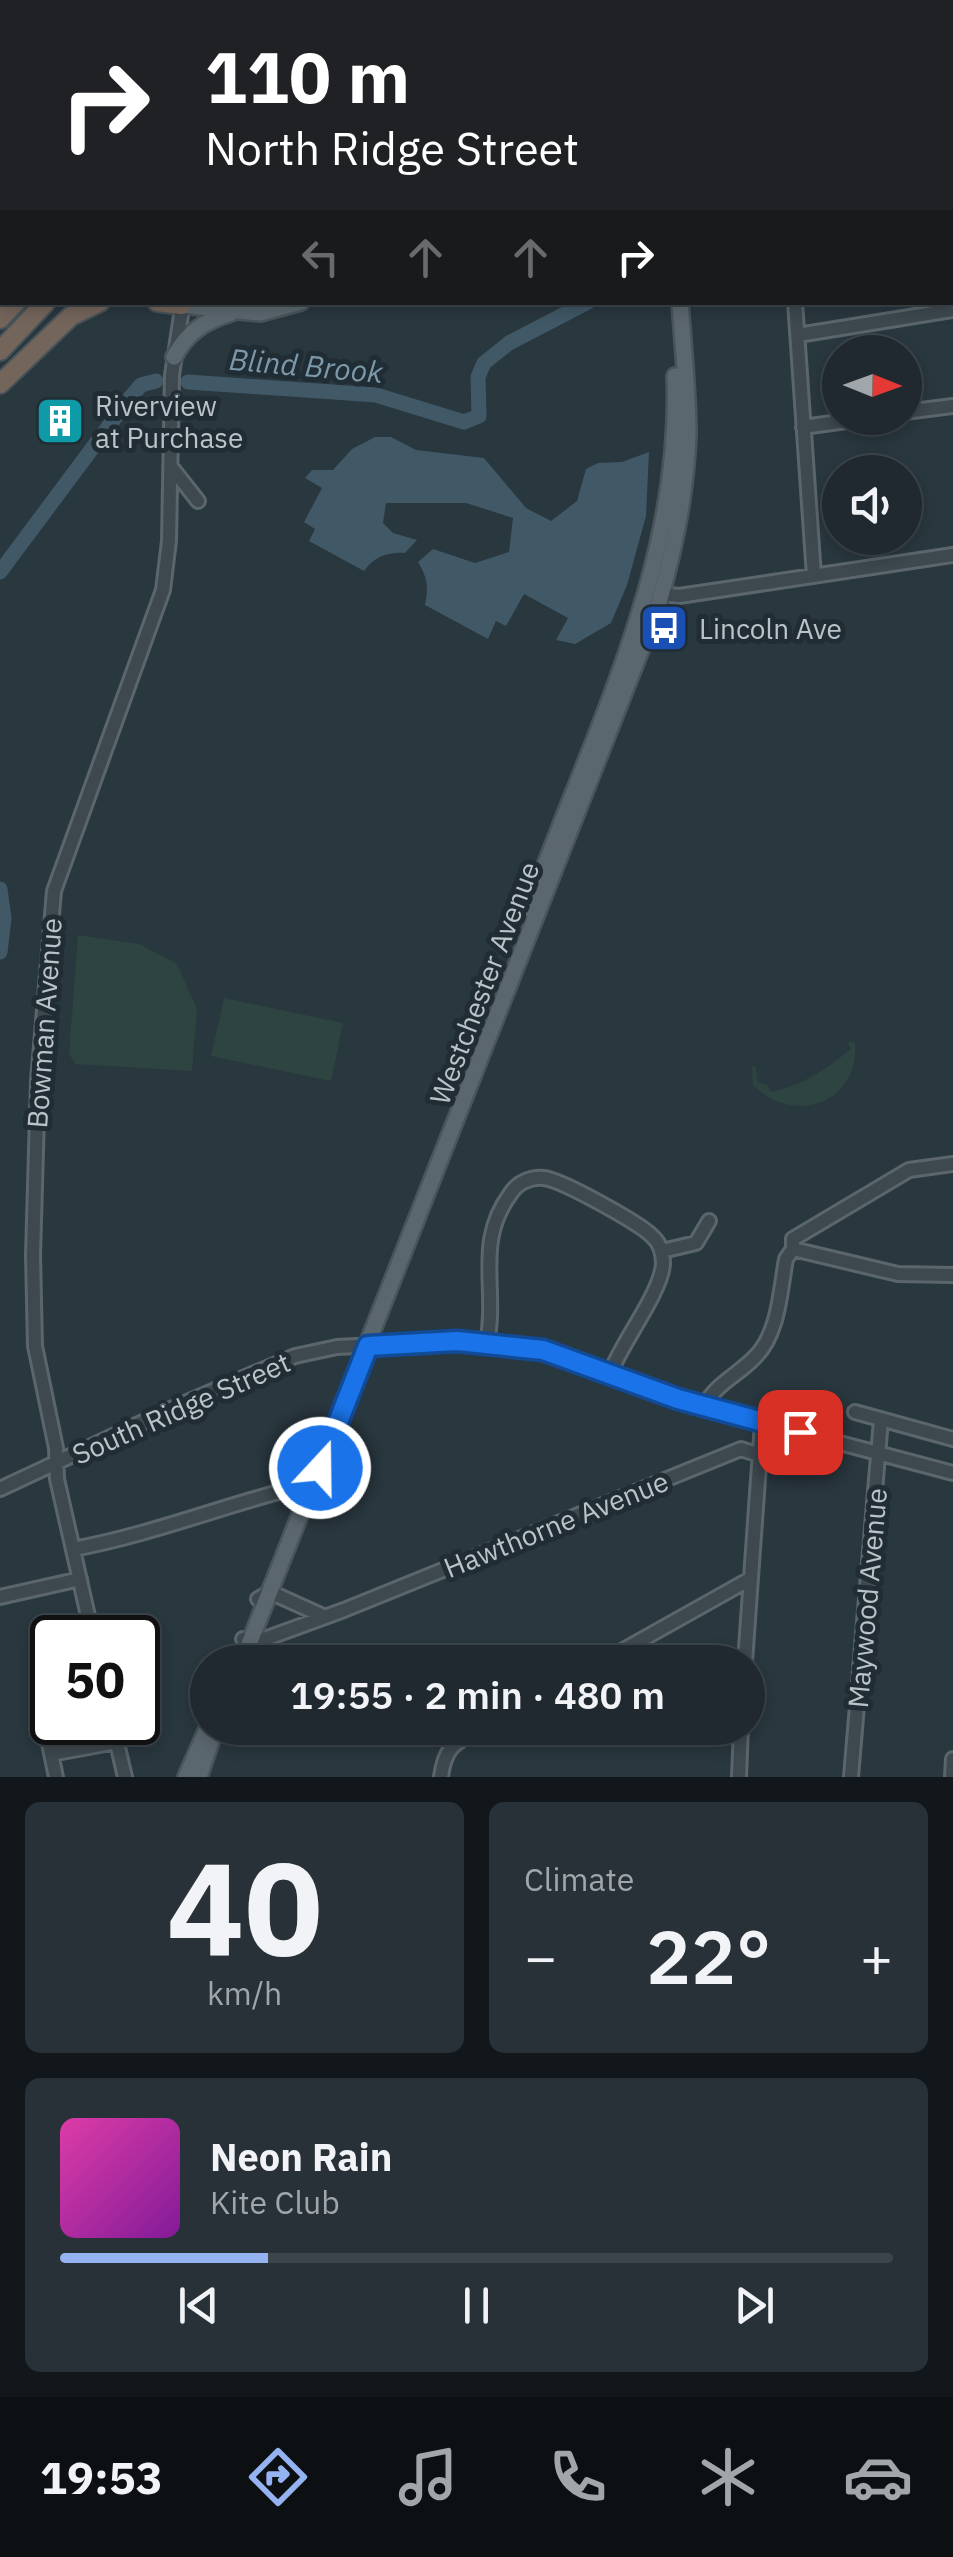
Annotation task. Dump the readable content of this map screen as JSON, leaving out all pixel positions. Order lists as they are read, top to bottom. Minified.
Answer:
{"streets":{"main road":["Westchester Avenue"],"street":["Bowman Avenue","South Ridge Street","Hawthorne Avenue","Maywood Avenue"]},"crossings":[["Westchester Avenue","South Ridge Street"],["Westchester Avenue","Hawthorne Avenue"],["Bowman Avenue","South Ridge Street"]],"water":["Blind Brook"],"places":{"building":["Riverview at Purchase"],"bus stop":["Lincoln Ave"]},"north":"right","page":{"turn":["110 m","North Ridge Street"],"limit":"50","trip":"19:55 · 2 min · 480 m","tile":[["40","km/h"],"Climate"],"heat":["−","22°","+"],"song":["Neon Rain","Kite Club"],"tabs":"19:53"}}
